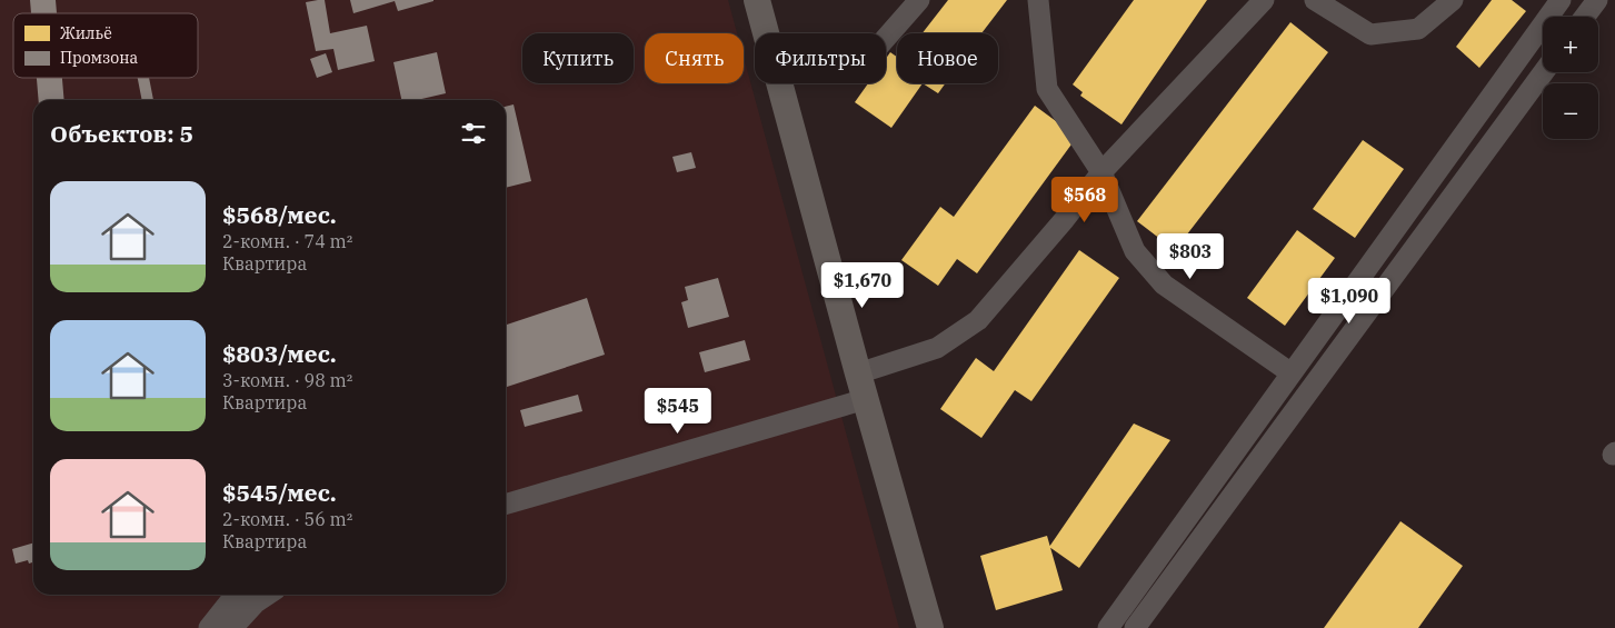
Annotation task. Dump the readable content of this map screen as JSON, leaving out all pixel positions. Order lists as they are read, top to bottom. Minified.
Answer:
{"legend":["Жильё","Промзона"],"page":{"map_buttons":["+","−"],"chip":["Купить","Снять","Фильтры","Новое"],"heading":"Объектов: 5","list":[{"name":"$568/мес.","note":"2-комн. · 74 m² · Квартира"},{"name":"$803/мес.","note":"3-комн. · 98 m² · Квартира"},{"name":"$545/мес.","note":"2-комн. · 56 m² · Квартира"}],"price":["$568","$803","$1,670","$1,090","$545"]}}
